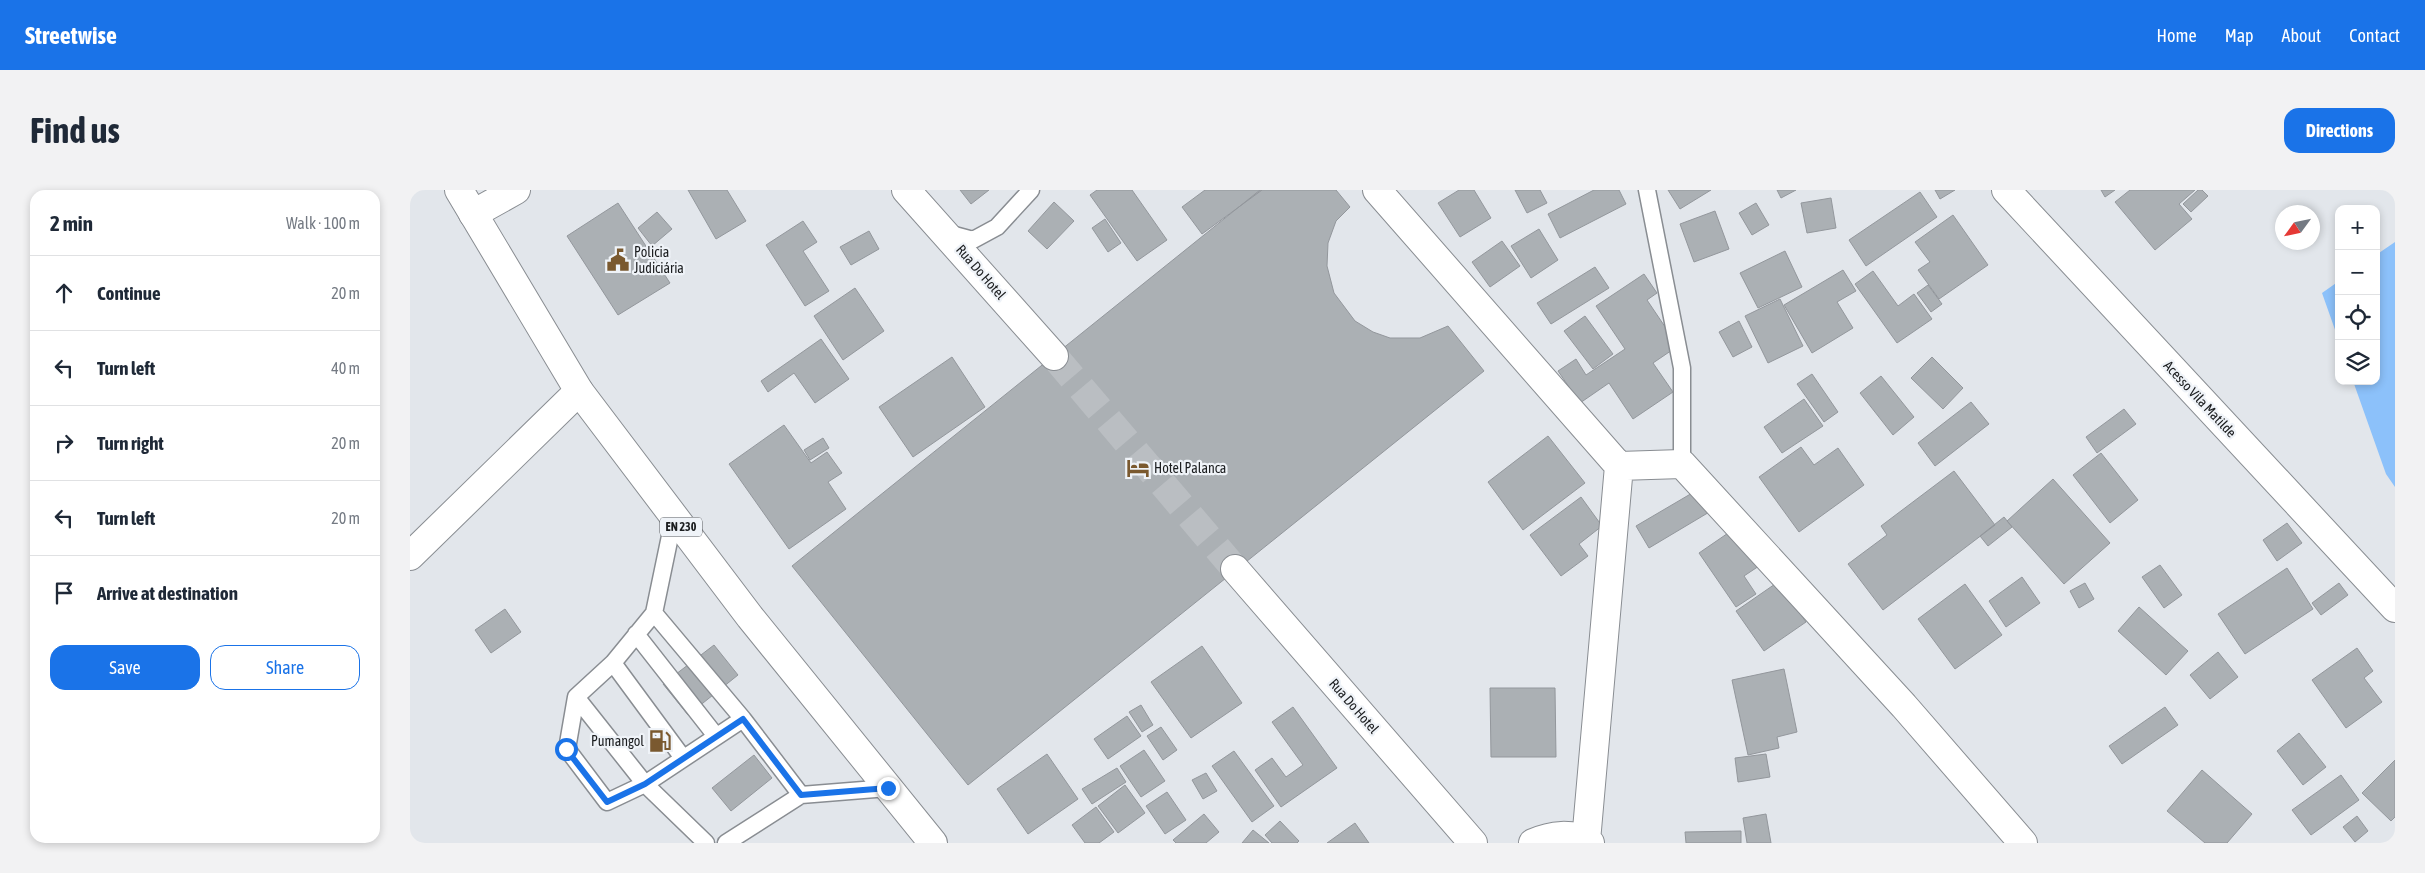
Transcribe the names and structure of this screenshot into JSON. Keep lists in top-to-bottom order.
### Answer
{
  "streets": {
    "street": ["Rua Do Hotel", "Acesso Vila Matilde", "EN 230"]
  },
  "places": {
    "public building": ["Policia Judiciária"],
    "hotel": ["Hotel Palanca"],
    "fuel station": ["Pumangol"]
  },
  "north": "bottom left",
  "page": {
    "header": "Streetwise",
    "nav": [
      "Home",
      "Map",
      "About",
      "Contact"
    ],
    "buttons": [
      "Directions",
      ["Save", "Share"]
    ],
    "title": "Find us",
    "heading": ["2 min", "Walk · 100 m"],
    "map_buttons": ["+", "−"],
    "list": [
      ["Continue", "20 m"],
      ["Turn left", "40 m"],
      ["Turn right", "20 m"],
      ["Turn left", "20 m"],
      "Arrive at destination"
    ]
  }
}
